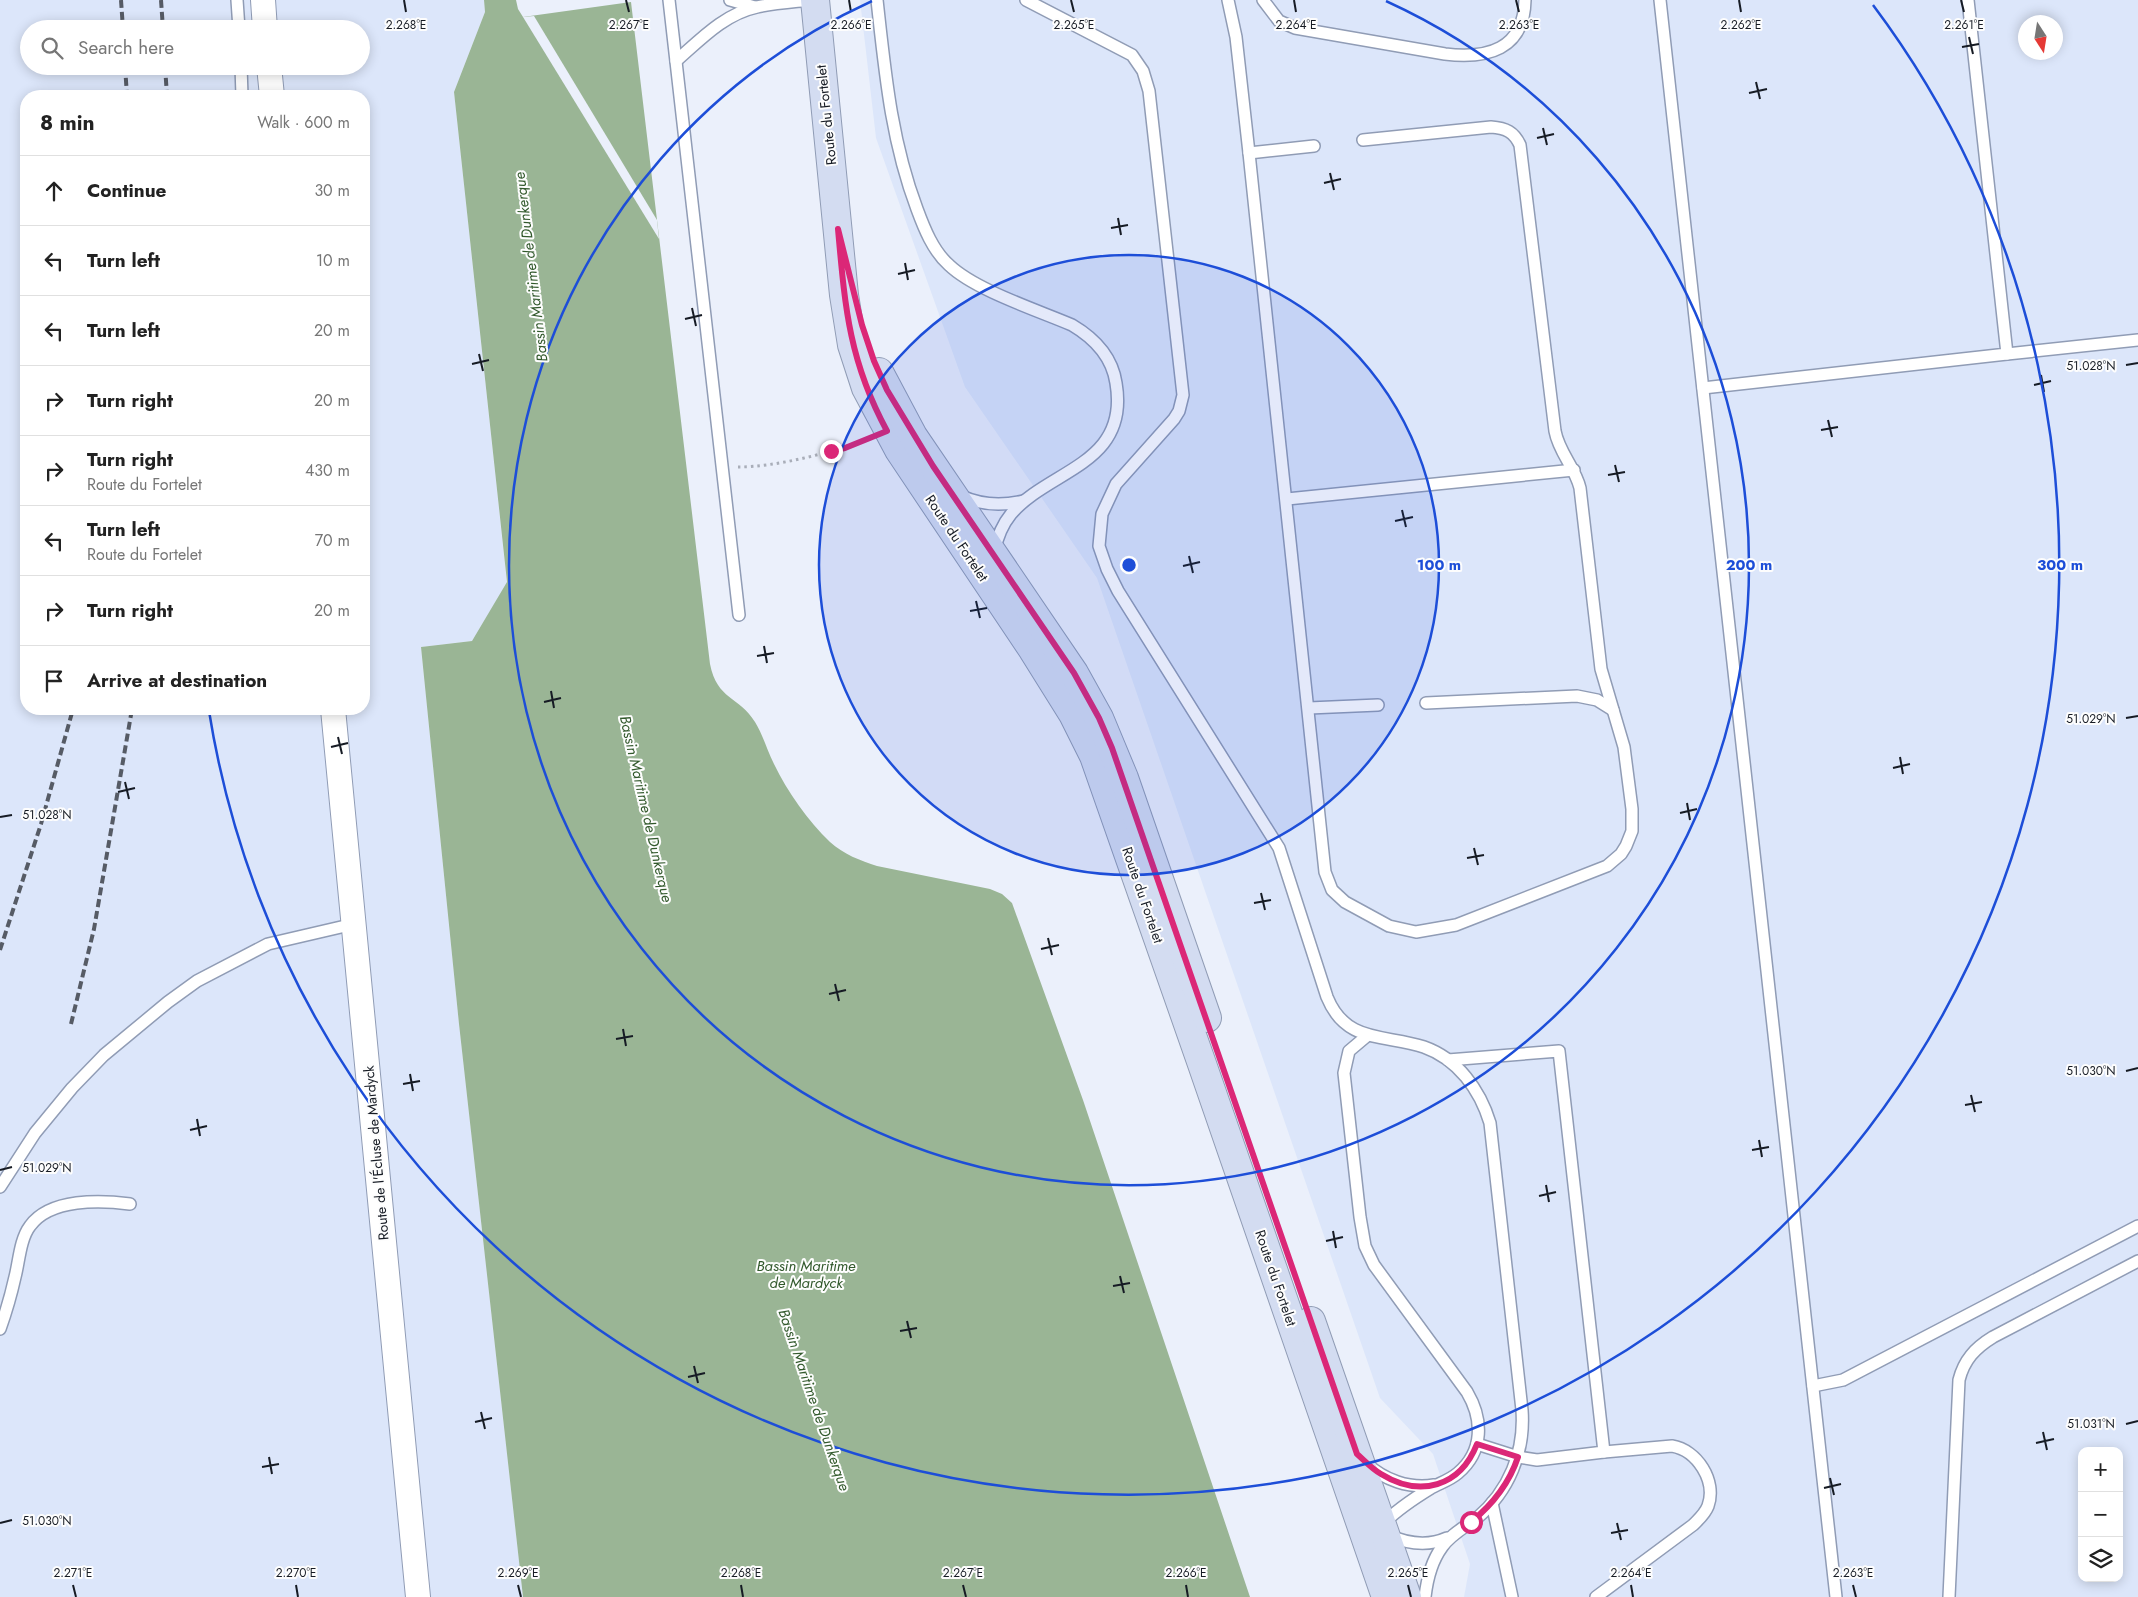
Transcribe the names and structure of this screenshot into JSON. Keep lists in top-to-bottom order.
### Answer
{
  "streets": {
    "main road": ["Route du Fortelet"],
    "street": ["Route de l'Écluse de Mardyck"]
  },
  "water": ["Bassin Maritime de Dunkerque", "Bassin Maritime de Mardyck"],
  "north": "bottom",
  "page": {
    "search": "Search here",
    "heading": ["8 min", "Walk · 600 m"],
    "list": [
      ["Continue", "30 m"],
      ["Turn left", "10 m"],
      ["Turn left", "20 m"],
      ["Turn right", "20 m"],
      ["Turn right", "Route du Fortelet", "430 m"],
      ["Turn left", "Route du Fortelet", "70 m"],
      ["Turn right", "20 m"],
      "Arrive at destination"
    ],
    "map_buttons": ["+", "−"]
  },
  "coordinates": [
    "2.268°E",
    "2.267°E",
    "2.266°E",
    "2.265°E",
    "2.264°E",
    "2.263°E",
    "2.262°E",
    "2.261°E",
    "51.028°N",
    "51.029°N",
    "51.030°N",
    "51.031°N",
    "2.271°E",
    "2.270°E",
    "2.269°E"
  ],
  "rings": ["100 m", "200 m", "300 m"]
}
